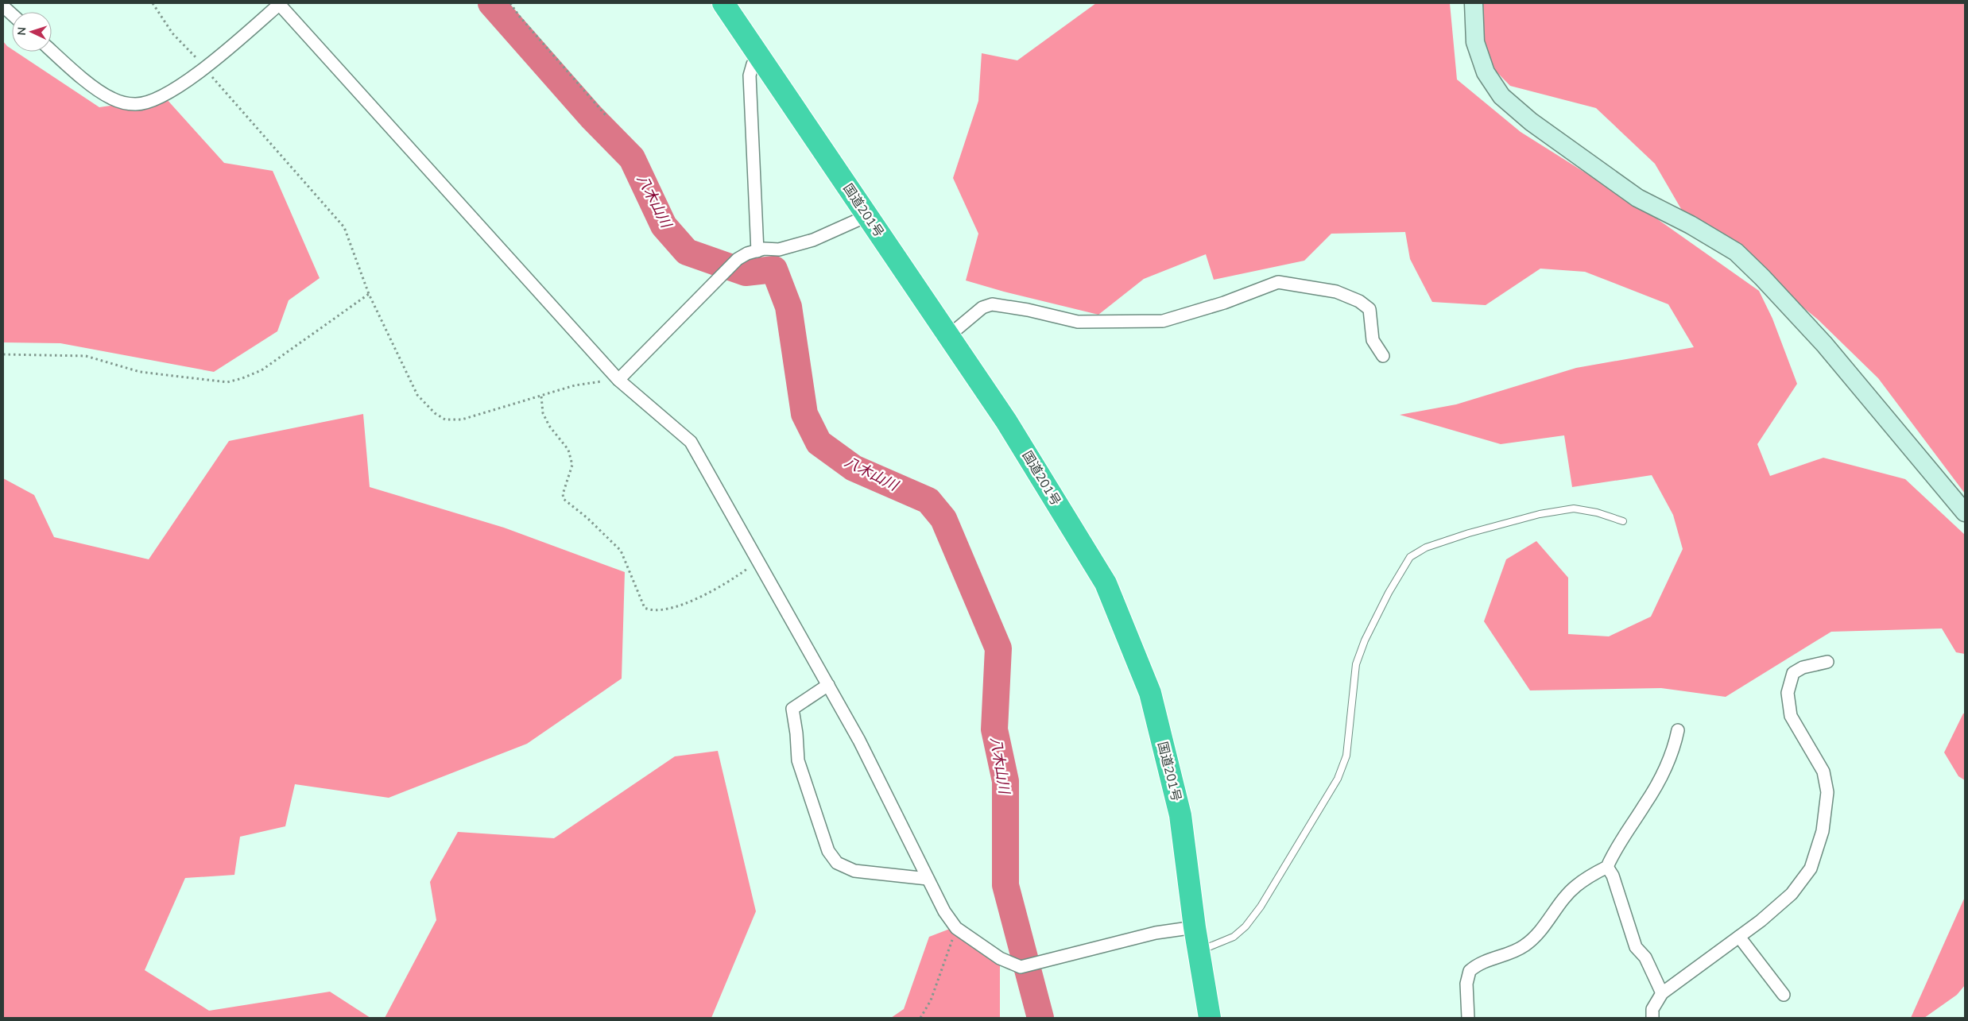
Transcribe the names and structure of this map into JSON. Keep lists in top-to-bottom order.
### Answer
{
  "streets": {
    "highway": ["国道201号"]
  },
  "water": ["八木山川"],
  "north": "left"
}
